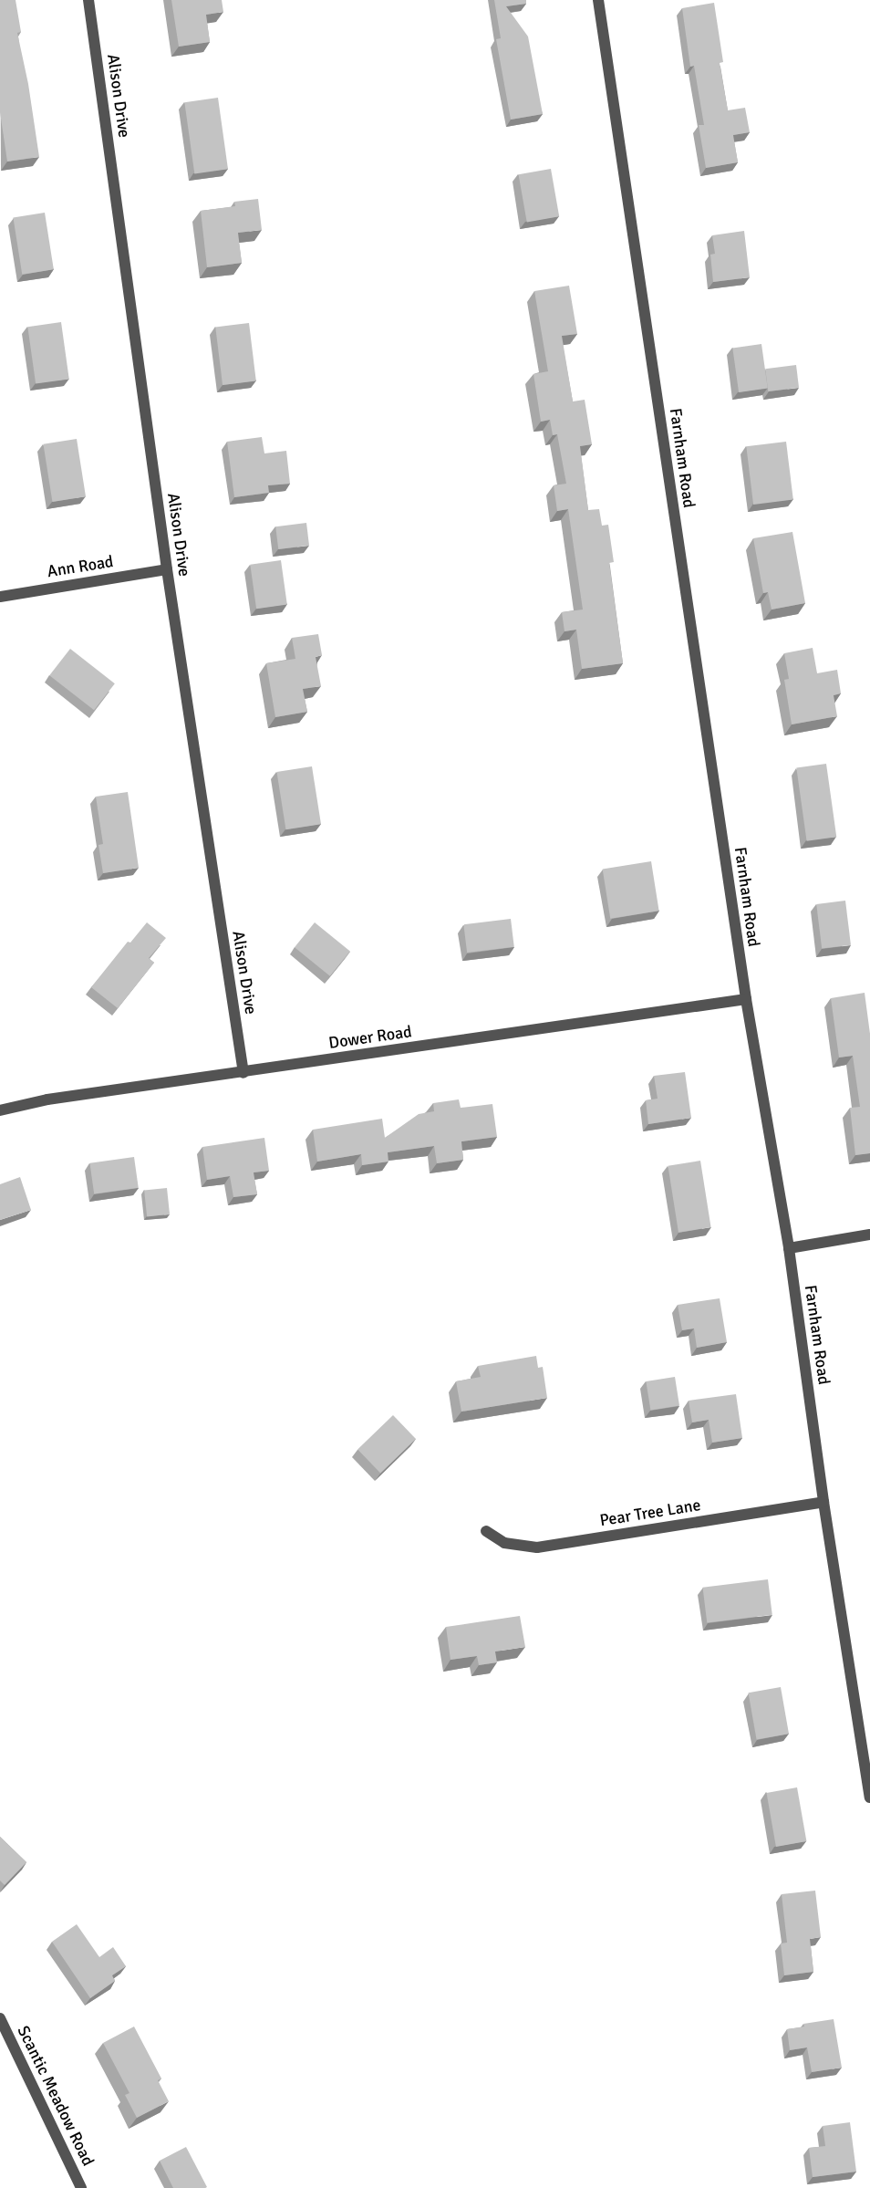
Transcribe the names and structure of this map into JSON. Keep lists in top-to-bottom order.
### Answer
{
  "streets": {
    "street": [
      "Alison Drive",
      "Farnham Road",
      "Ann Road",
      "Dower Road",
      "Pear Tree Lane",
      "Scantic Meadow Road"
    ]
  },
  "crossings": [
    ["Alison Drive", "Ann Road"],
    ["Alison Drive", "Dower Road"],
    ["Farnham Road", "Dower Road"],
    ["Farnham Road", "Pear Tree Lane"]
  ]
}
